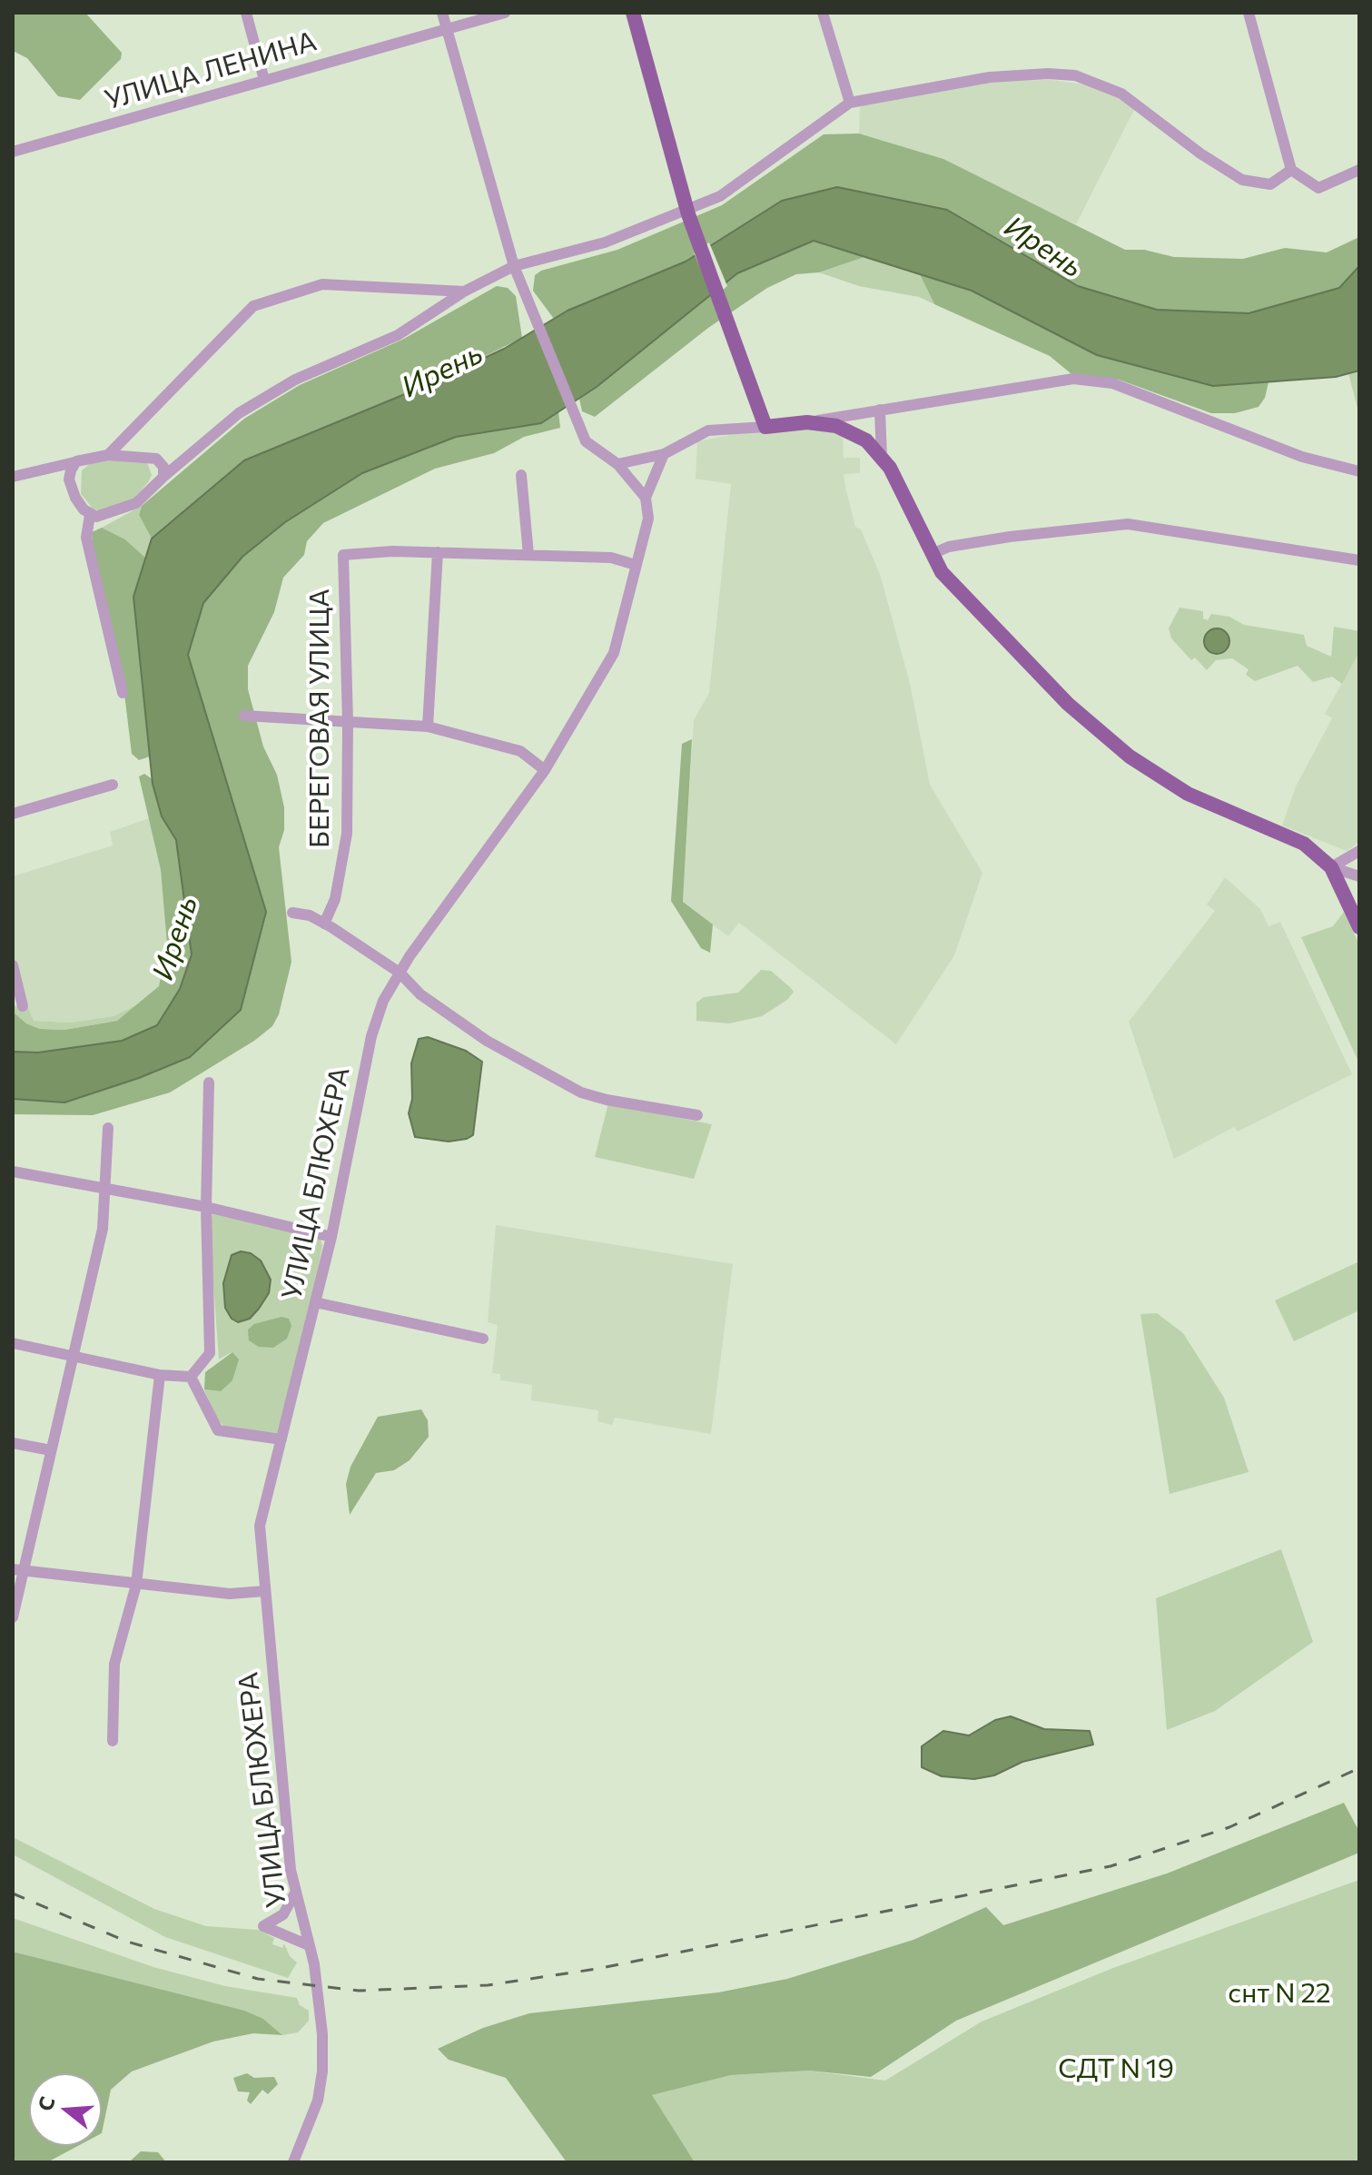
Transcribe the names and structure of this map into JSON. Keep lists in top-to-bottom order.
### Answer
{
  "streets": {
    "street": ["УЛИЦА ЛЕНИНА", "БЕРЕГОВАЯ УЛИЦА", "УЛИЦА БЛЮХЕРА"]
  },
  "water": ["Ирень"],
  "parks": ["снт N 22", "СДТ N 19"],
  "north": "left"
}
